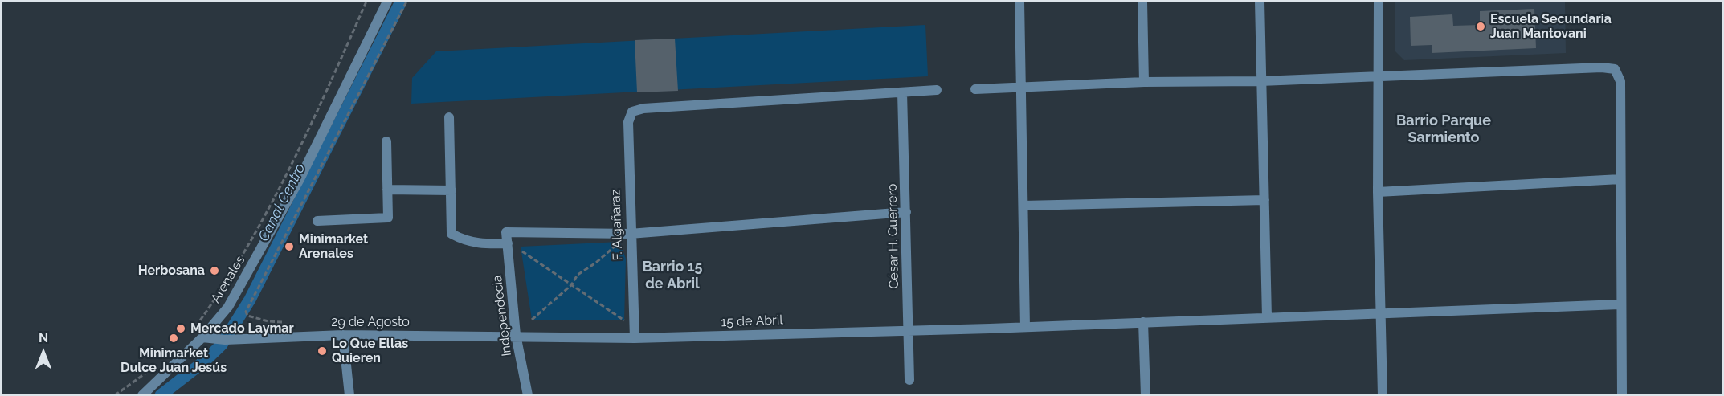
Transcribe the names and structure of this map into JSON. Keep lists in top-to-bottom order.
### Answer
{
  "streets": {
    "street": [
      "F. Algañaraz",
      "César H. Guerrero",
      "Arenales",
      "Independecia",
      "15 de Abril",
      "29 de Agosto"
    ]
  },
  "crossings": [
    ["F. Algañaraz", "César H. Guerrero"],
    ["F. Algañaraz", "Independecia"],
    ["F. Algañaraz", "15 de Abril"],
    ["César H. Guerrero", "15 de Abril"],
    ["Arenales", "29 de Agosto"],
    ["Independecia", "15 de Abril"],
    ["Independecia", "29 de Agosto"],
    ["15 de Abril", "29 de Agosto"]
  ],
  "districts": ["Barrio Parque Sarmiento", "Barrio 15 de Abril"],
  "water": ["Canal Centro"],
  "places": [
    "Escuela Secundaria Juan Mantovani",
    "Minimarket Arenales",
    "Herbosana",
    "Mercado Laymar",
    "Minimarket Dulce Juan Jesús",
    "Lo Que Ellas Quieren"
  ],
  "north": "top"
}
